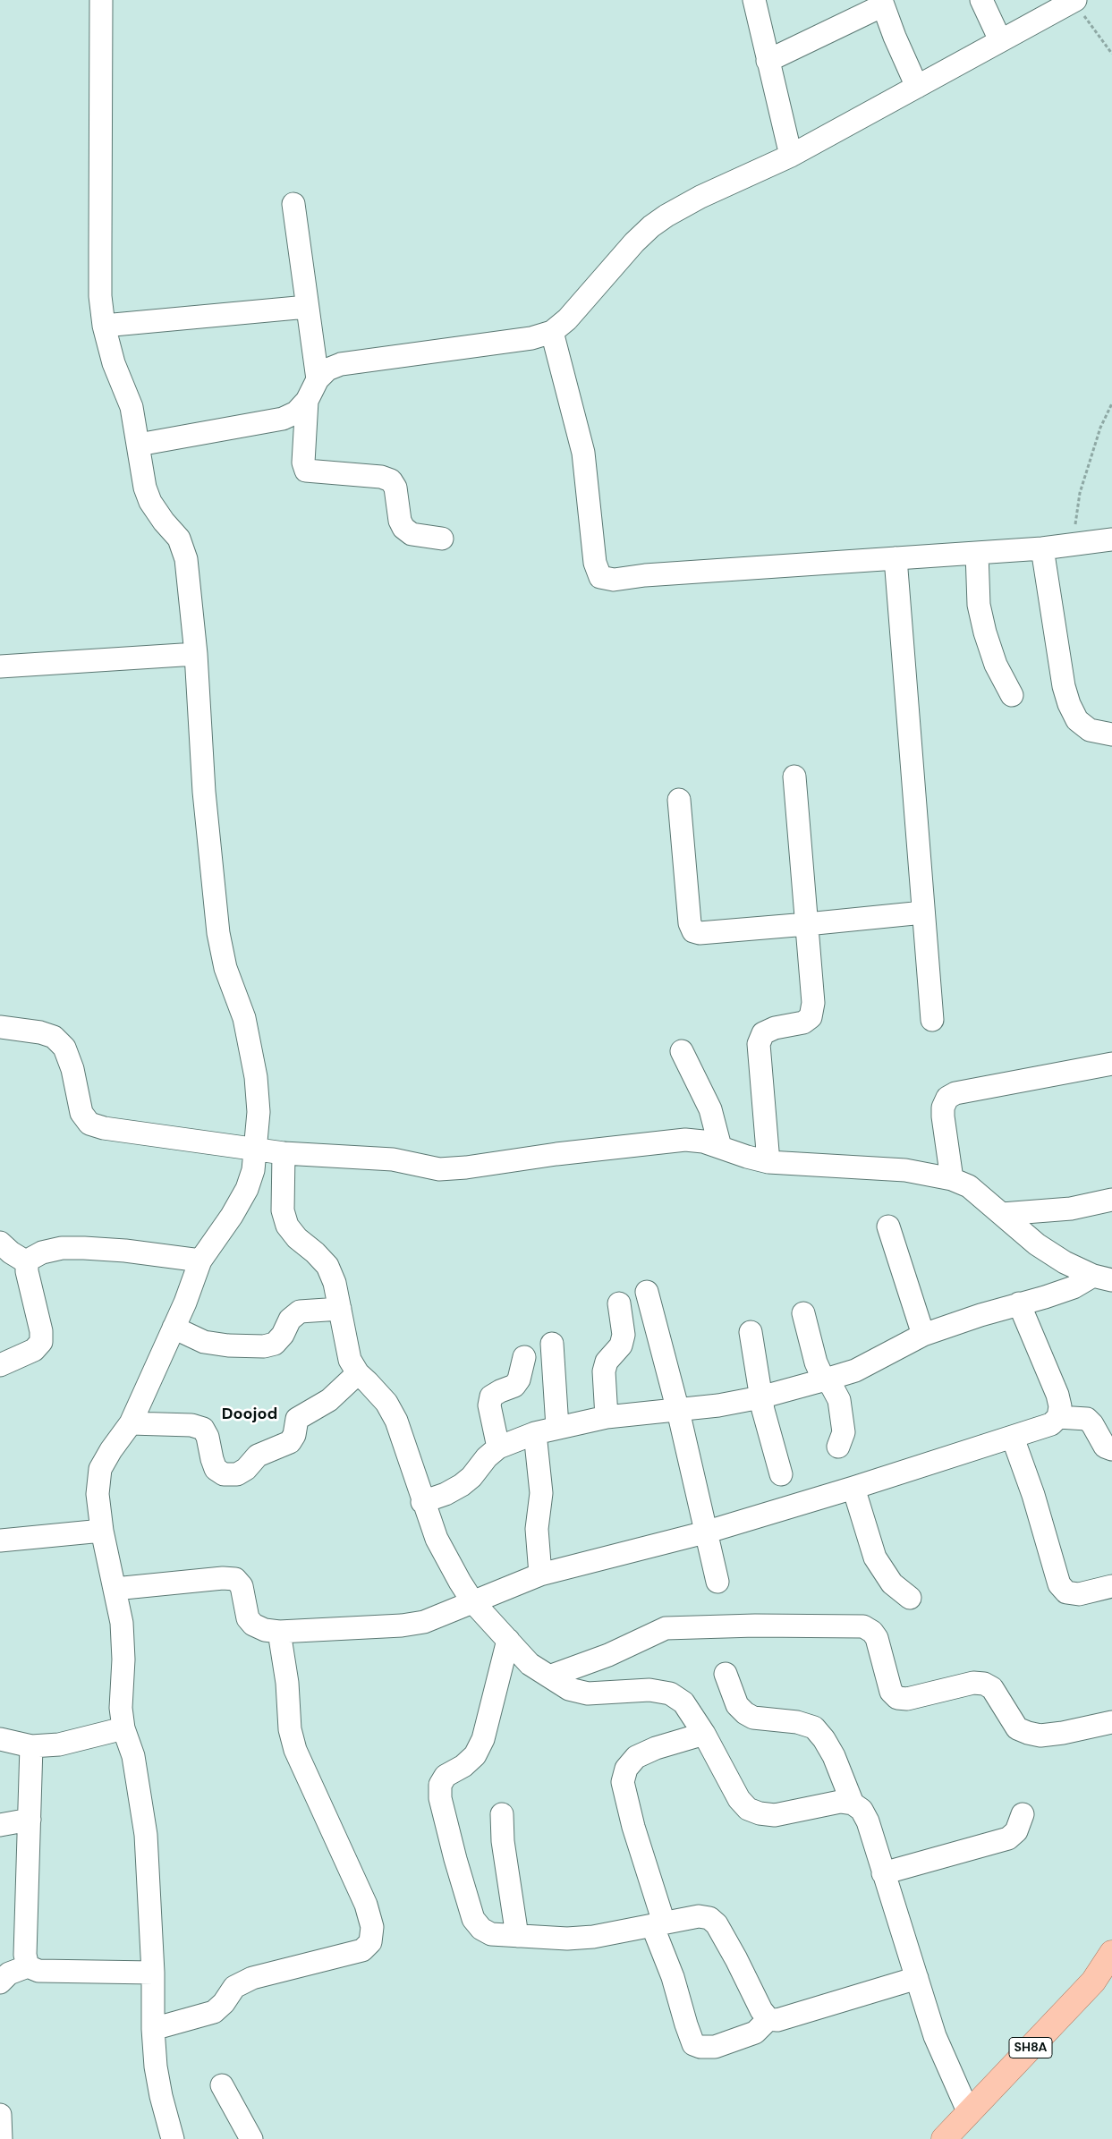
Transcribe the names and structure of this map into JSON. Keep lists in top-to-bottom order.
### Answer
{
  "streets": {
    "main road": ["SH8A"]
  },
  "districts": ["Doojod"]
}
